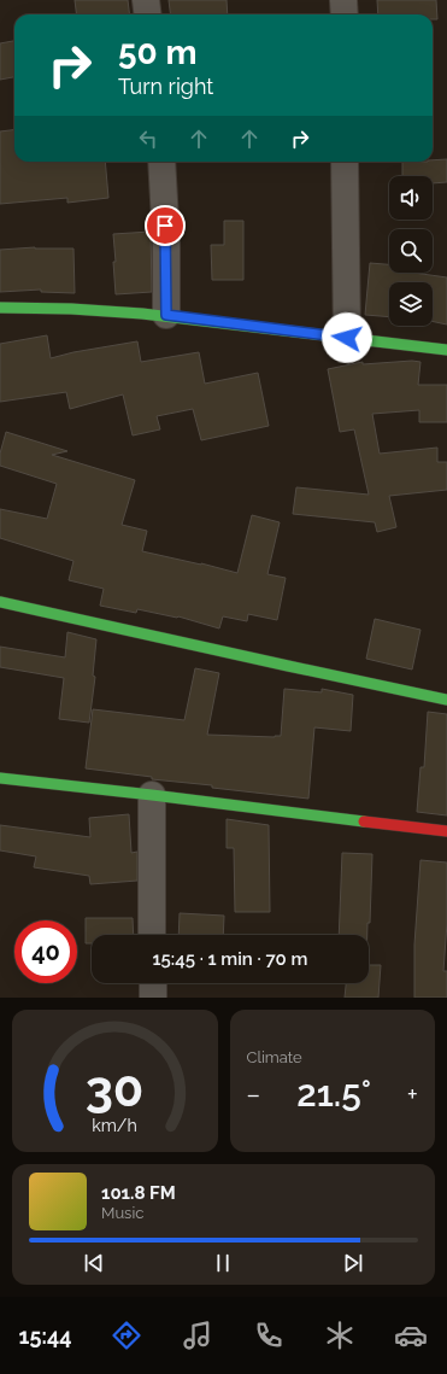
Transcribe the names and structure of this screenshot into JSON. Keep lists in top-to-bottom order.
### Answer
{
  "page": {
    "turn": ["50 m", "Turn right"],
    "limit": "40",
    "trip": "15:45 · 1 min · 70 m",
    "tile": "Climate",
    "heat": ["−", "21.5°", "+"],
    "song": ["101.8 FM", "Music"],
    "tabs": "15:44",
    "gauge": ["30", "km/h"]
  }
}
